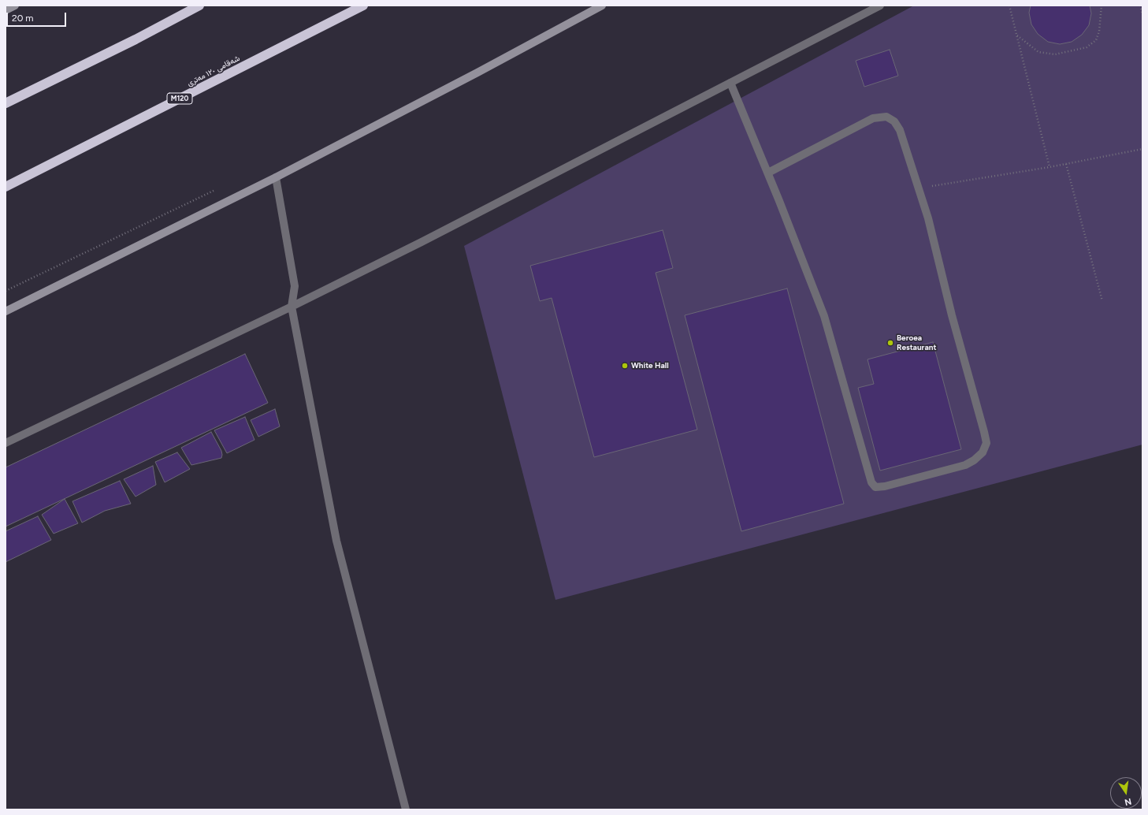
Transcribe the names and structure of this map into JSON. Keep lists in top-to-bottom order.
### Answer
{
  "streets": {
    "highway": ["شەقامی ١٢٠ مەتری", "M120"]
  },
  "places": ["Beroea Restaurant", "White Hall"],
  "scale_bar": "20 m",
  "north": "bottom"
}
